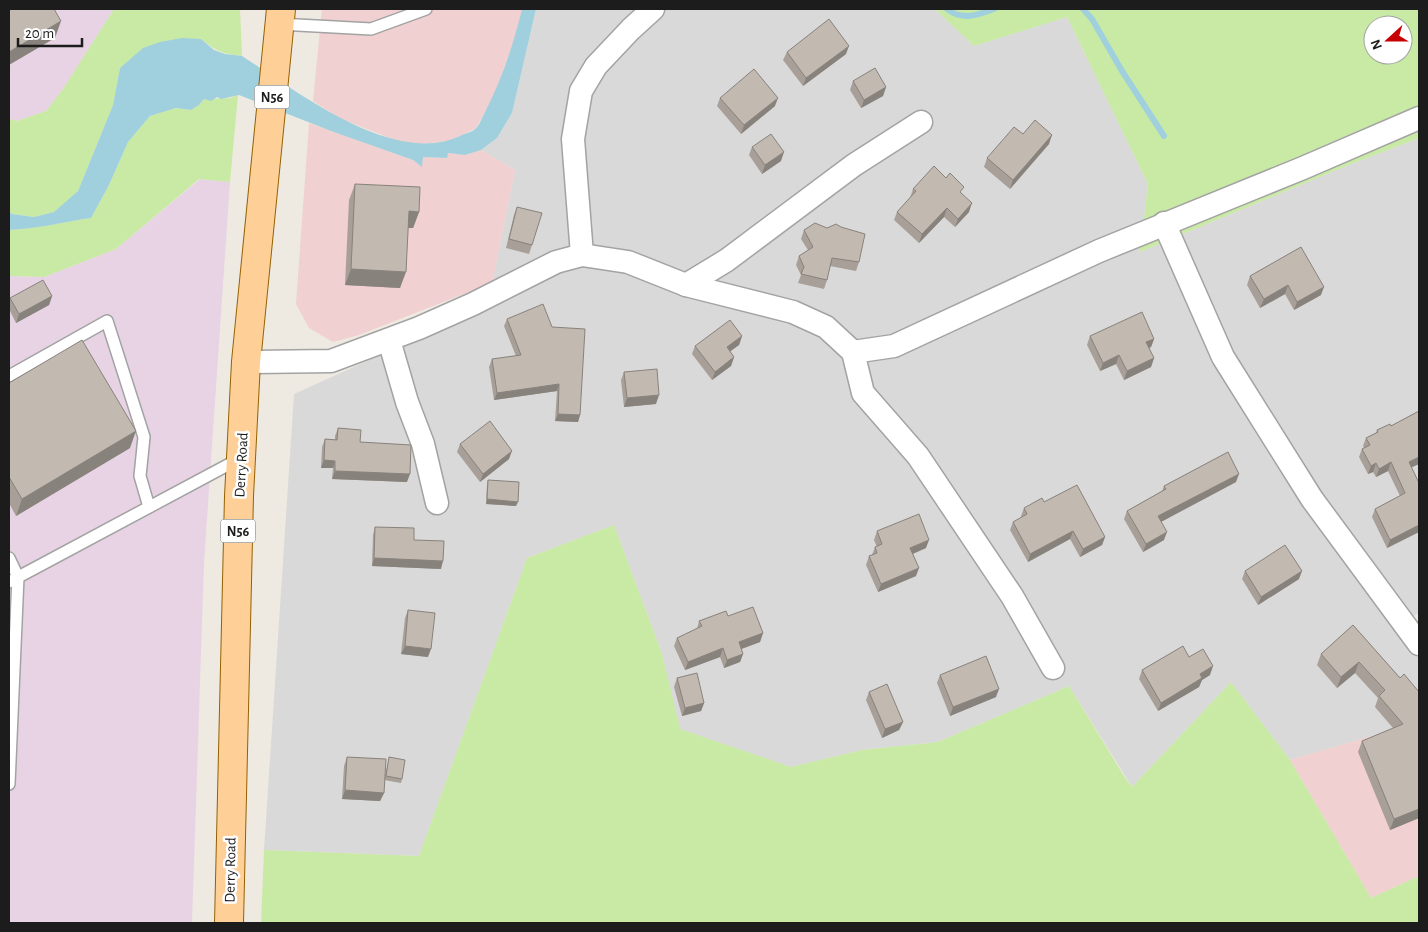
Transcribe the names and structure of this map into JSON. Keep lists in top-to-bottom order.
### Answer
{
  "streets": {
    "main road": ["N56", "Derry Road"]
  },
  "scale_bar": "20 m",
  "north": "left"
}
